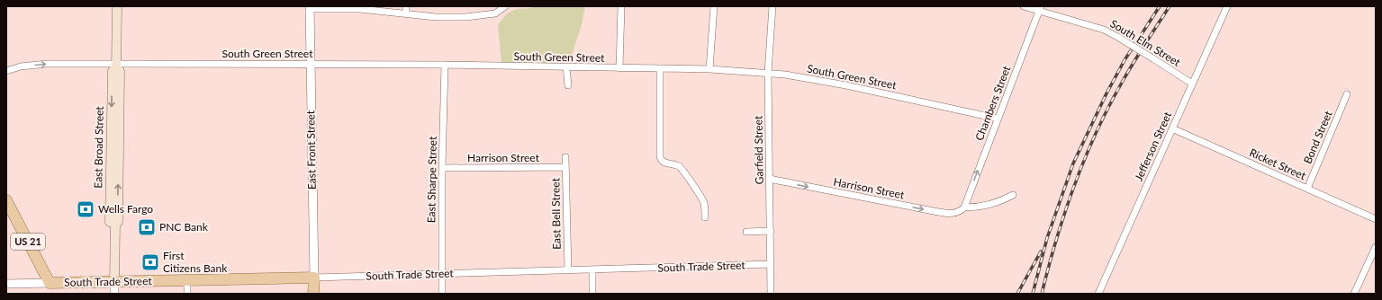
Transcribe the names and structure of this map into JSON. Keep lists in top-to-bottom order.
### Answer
{
  "streets": {
    "main road": [
      "East Broad Street",
      "East Front Street",
      "US 21",
      "South Trade Street"
    ],
    "street": [
      "South Elm Street",
      "South Green Street",
      "Chambers Street",
      "Bond Street",
      "Jefferson Street",
      "Garfield Street",
      "Harrison Street",
      "Ricket Street",
      "East Sharpe Street",
      "East Bell Street"
    ]
  },
  "crossings": [
    ["South Elm Street", "Chambers Street"],
    ["South Elm Street", "Jefferson Street"],
    ["South Green Street", "Chambers Street"],
    ["South Green Street", "East Broad Street"],
    ["South Green Street", "East Front Street"],
    ["South Green Street", "Garfield Street"],
    ["South Green Street", "East Sharpe Street"],
    ["Chambers Street", "Harrison Street"],
    ["Bond Street", "Ricket Street"],
    ["Jefferson Street", "Ricket Street"],
    ["East Broad Street", "South Trade Street"],
    ["East Front Street", "South Trade Street"],
    ["Garfield Street", "Harrison Street"],
    ["Garfield Street", "South Trade Street"],
    ["Harrison Street", "East Sharpe Street"],
    ["Harrison Street", "East Bell Street"],
    ["East Sharpe Street", "South Trade Street"],
    ["East Bell Street", "South Trade Street"],
    ["US 21", "South Trade Street"]
  ],
  "one_way": ["Chambers Street", "Harrison Street"],
  "places": {
    "bank": ["Wells Fargo", "PNC Bank", "First Citizens Bank"]
  }
}
